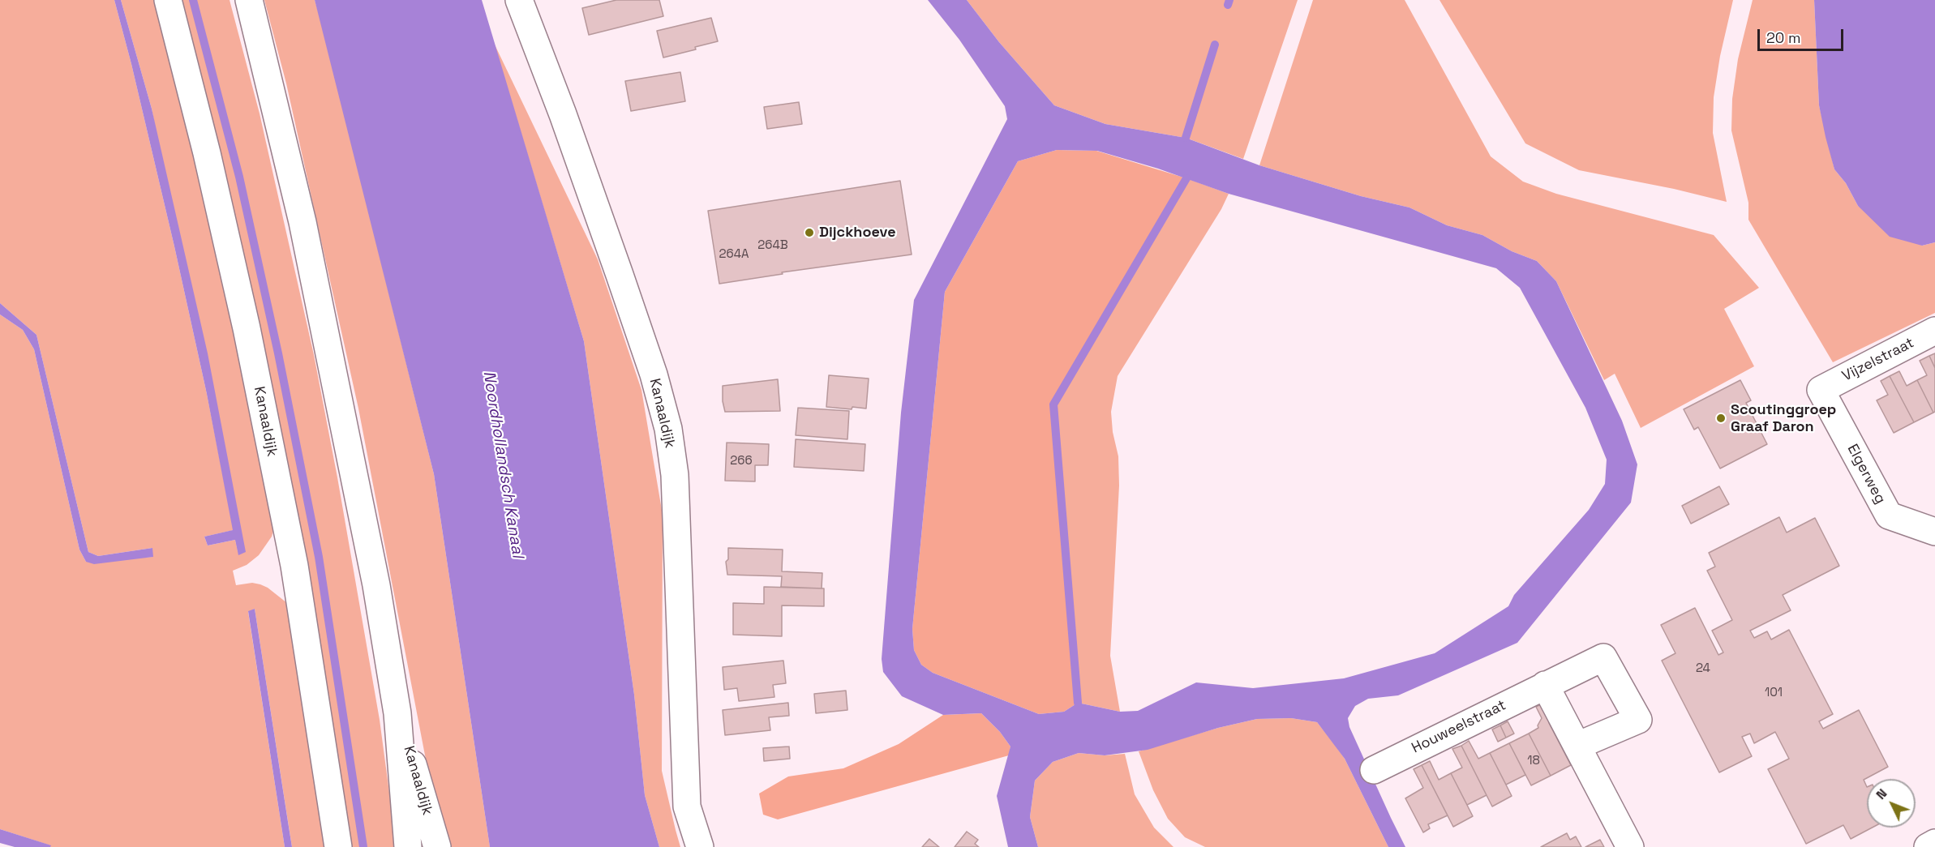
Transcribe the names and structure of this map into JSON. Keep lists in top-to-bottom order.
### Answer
{
  "streets": {
    "street": [
      "Vijzelstraat",
      "Kanaaldijk",
      "Elgerweg",
      "Houweelstraat"
    ]
  },
  "crossings": [
    ["Vijzelstraat", "Elgerweg"]
  ],
  "water": ["Noordhollandsch Kanaal"],
  "places": ["Dijckhoeve", "Scoutinggroep Graaf Daron"],
  "house_numbers": [
    "264B",
    "264A",
    "266",
    "24",
    "101",
    "18"
  ],
  "scale_bar": "20 m",
  "north": "top left"
}
